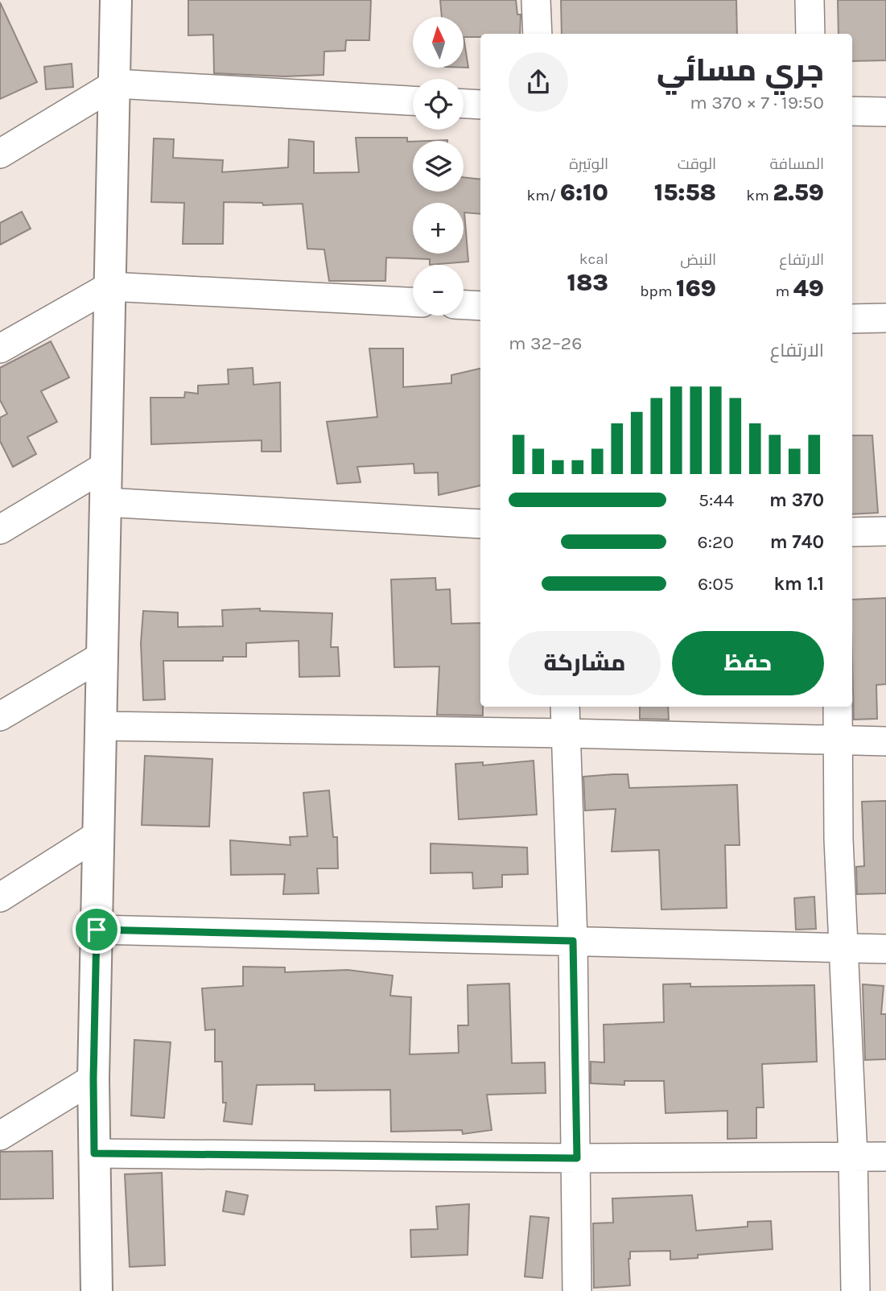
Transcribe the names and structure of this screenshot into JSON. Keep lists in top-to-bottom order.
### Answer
{
  "north": "top",
  "page": {
    "map_buttons": ["+", "−"],
    "heading": ["جري مسائي", "19:50 · 7 × 370 m"],
    "stats": [
      ["المسافة", "2.59 km"],
      ["الوقت", "15:58"],
      ["الوتيرة", "6:10 /km"],
      ["الارتفاع", "49 m"],
      ["النبض", "169 bpm"],
      ["kcal", "183"]
    ],
    "chart": ["الارتفاع", "26–32 m"],
    "list": [
      {
        "name": "370 m",
        "note": "5:44"
      },
      {
        "name": "740 m",
        "note": "6:20"
      },
      {
        "name": "1.1 km",
        "note": "6:05"
      }
    ],
    "buttons": ["حفظ", "مشاركة"]
  }
}
